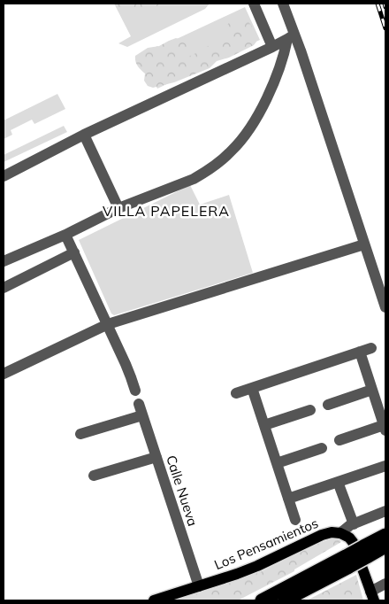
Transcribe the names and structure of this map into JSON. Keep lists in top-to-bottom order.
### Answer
{
  "streets": {
    "main road": ["Los Pensamientos"],
    "street": ["Calle Nueva"]
  },
  "crossings": [
    ["Calle Nueva", "Los Pensamientos"]
  ],
  "districts": ["VILLA PAPELERA"]
}
